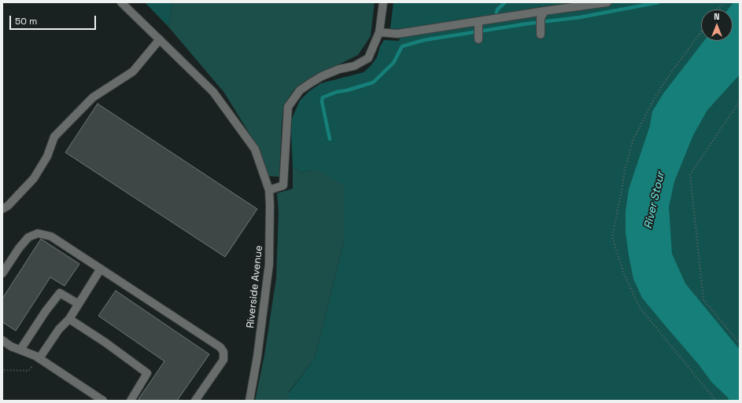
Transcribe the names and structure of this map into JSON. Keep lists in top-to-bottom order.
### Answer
{
  "streets": {
    "street": ["Riverside Avenue"]
  },
  "water": ["River Stour"],
  "scale_bar": "50 m",
  "north": "top"
}
